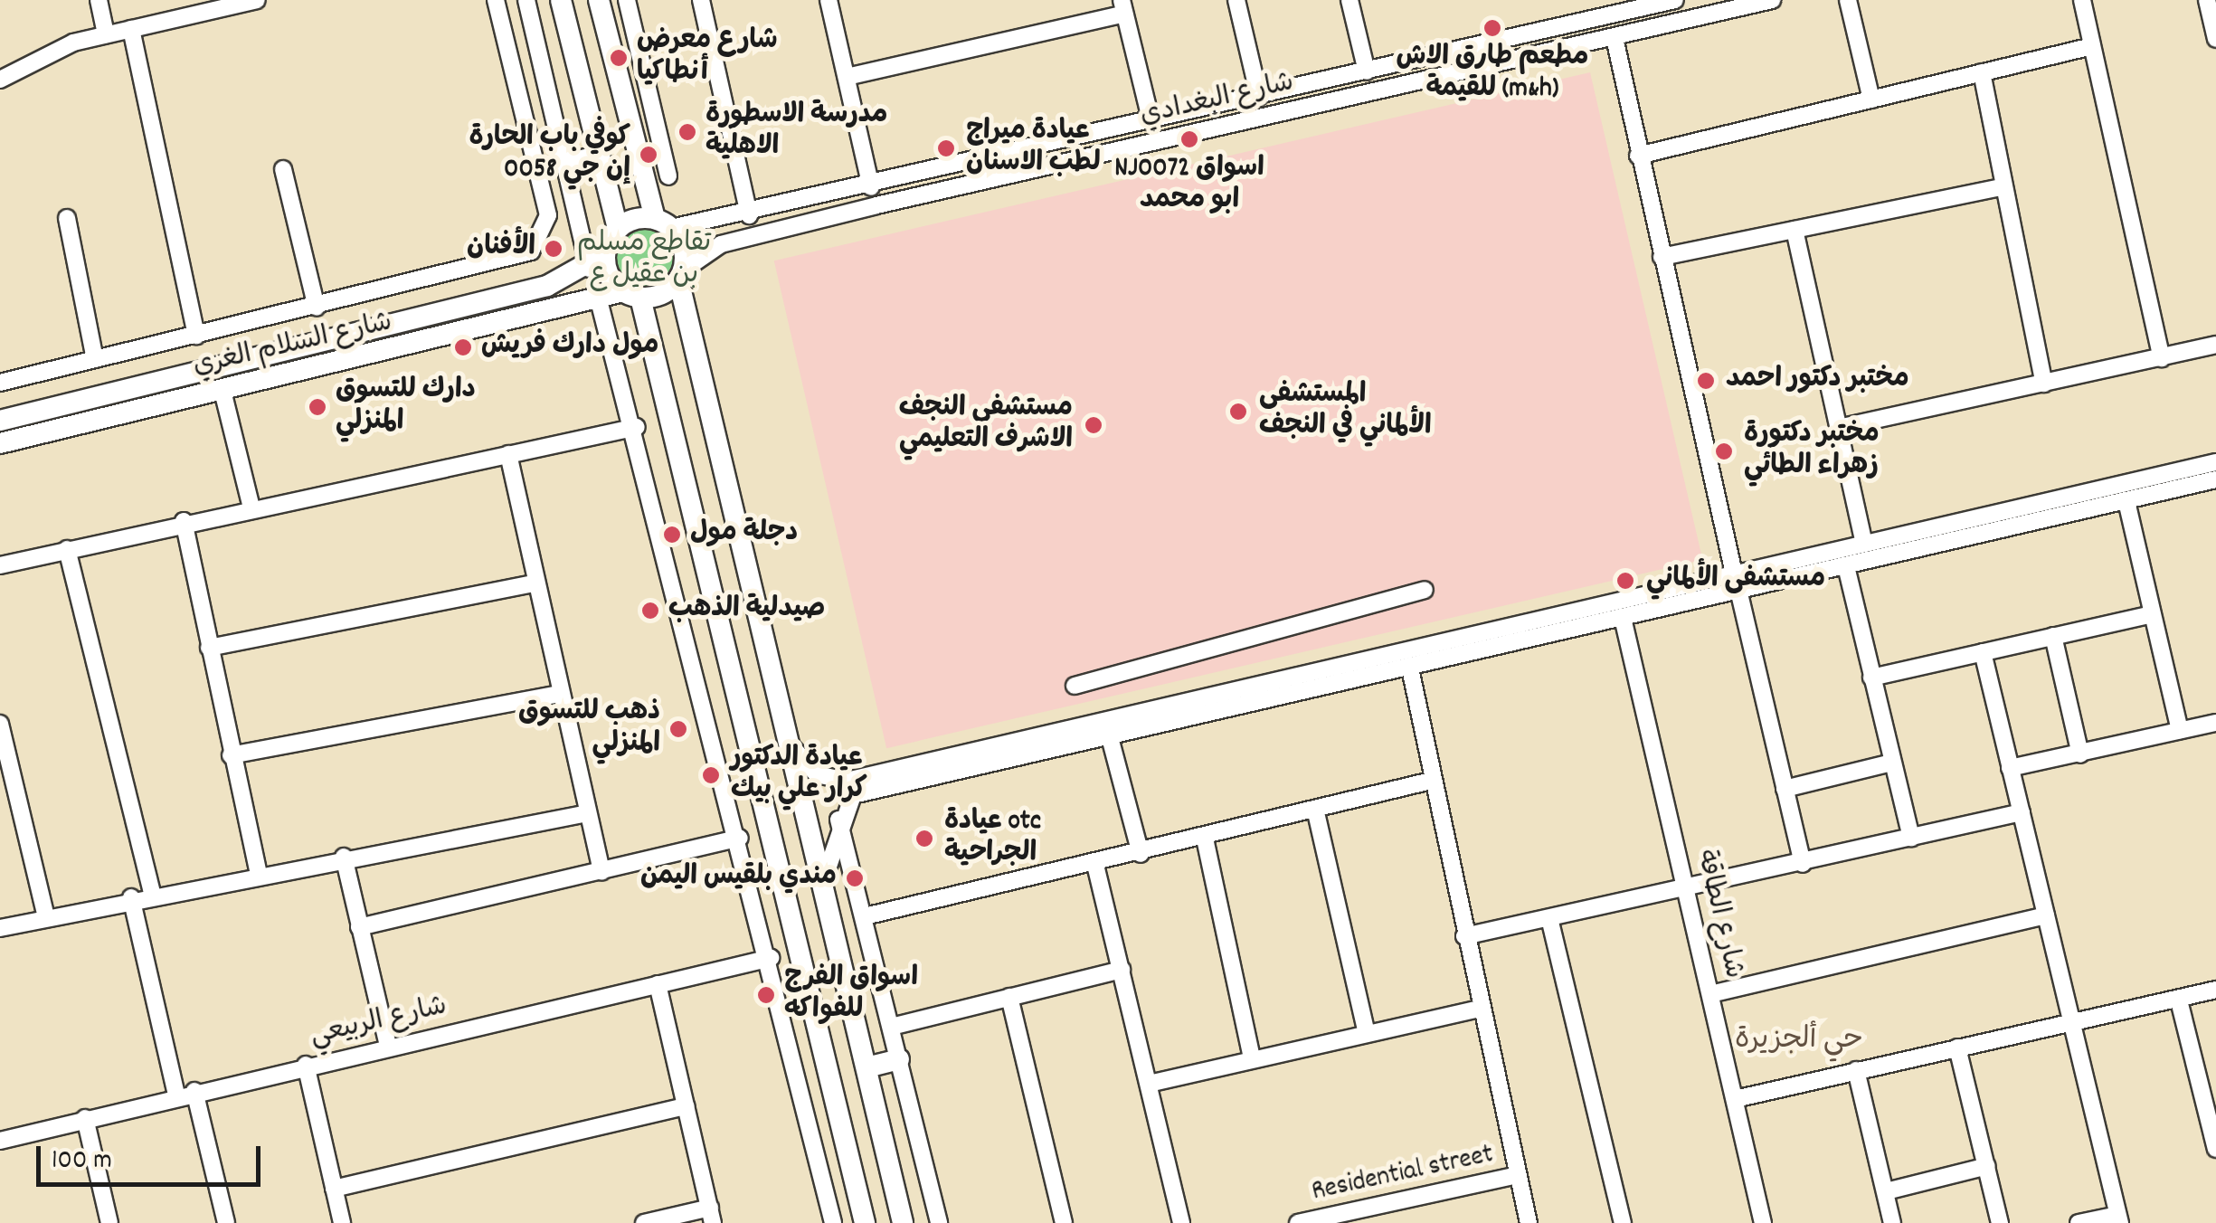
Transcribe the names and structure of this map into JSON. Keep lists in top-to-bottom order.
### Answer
{
  "streets": {
    "main road": ["شارع السلام الغري"],
    "street": [
      "شارع البغدادي",
      "شارع الطاقة",
      "شارع الربيعي",
      "Residential street"
    ]
  },
  "districts": ["حي ألجزيرة"],
  "parks": ["تقاطع مسلم بن عقيل ع"],
  "places": [
    "مطعم طارق الاش للقيمة (m&h)",
    "شارع معرض أنطاكيا",
    "مدرسة الاسطورة الاهلية",
    "NJ0072 اسواق ابو محمد",
    "عيادة ميراج لطب الاسنان",
    "كوفي باب الحارة إن جي 0058",
    "الأفنان",
    "مول دارك فريش",
    "مختبر دكتور احمد",
    "دارك للتسوق المنزلي",
    "المستشفى الألماني في النجف",
    "مستشفى النجف الاشرف التعليمي",
    "مختبر دكتورة زهراء الطائي",
    "دجلة مول",
    "مستشفى الألماني",
    "صيدلية الذهب",
    "ذهب للتسوق المنزلي",
    "عيادة الدكتور كرار علي بيك",
    "عيادة otc الجراحية",
    "مندي بلقيس اليمن",
    "اسواق الفرج للفواكه"
  ],
  "scale_bar": "100 m"
}
